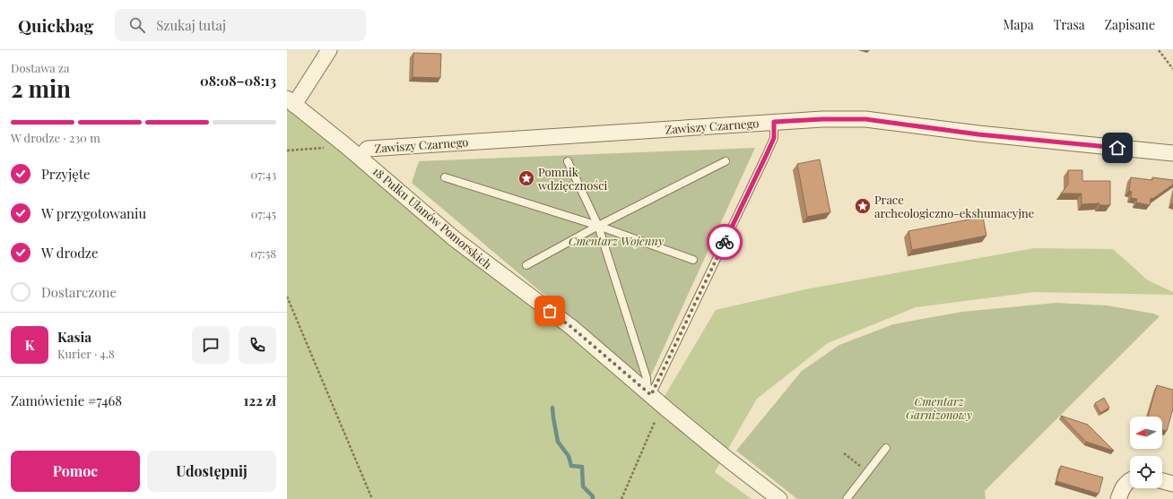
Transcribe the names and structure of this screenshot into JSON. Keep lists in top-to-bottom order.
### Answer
{
  "streets": {
    "street": ["Zawiszy Czarnego", "18 Pułku Ułanów Pomorskich"]
  },
  "crossings": [
    ["Zawiszy Czarnego", "18 Pułku Ułanów Pomorskich"]
  ],
  "parks": ["Cmentarz Wojenny", "Cmentarz Garnizonowy"],
  "places": {
    "place": ["Pomnik wdzięczności", "Prace archeologiczno-ekshumacyjne"]
  },
  "north": "left",
  "page": {
    "header": "Quickbag",
    "search": "Szukaj tutaj",
    "nav": ["Mapa", "Trasa", "Zapisane"],
    "heading": ["2 min", "Dostawa za", "08:08–08:13"],
    "panel": [
      "Kasia",
      "Kurier · 4.8",
      "Zamówienie #7468",
      "122 zł"
    ],
    "bar": "W drodze · 230 m",
    "list": [
      ["Przyjęte", "07:43"],
      ["W przygotowaniu", "07:45"],
      ["W drodze", "07:58"],
      "Dostarczone"
    ],
    "round": "K",
    "buttons": ["Pomoc", "Udostępnij"]
  }
}
